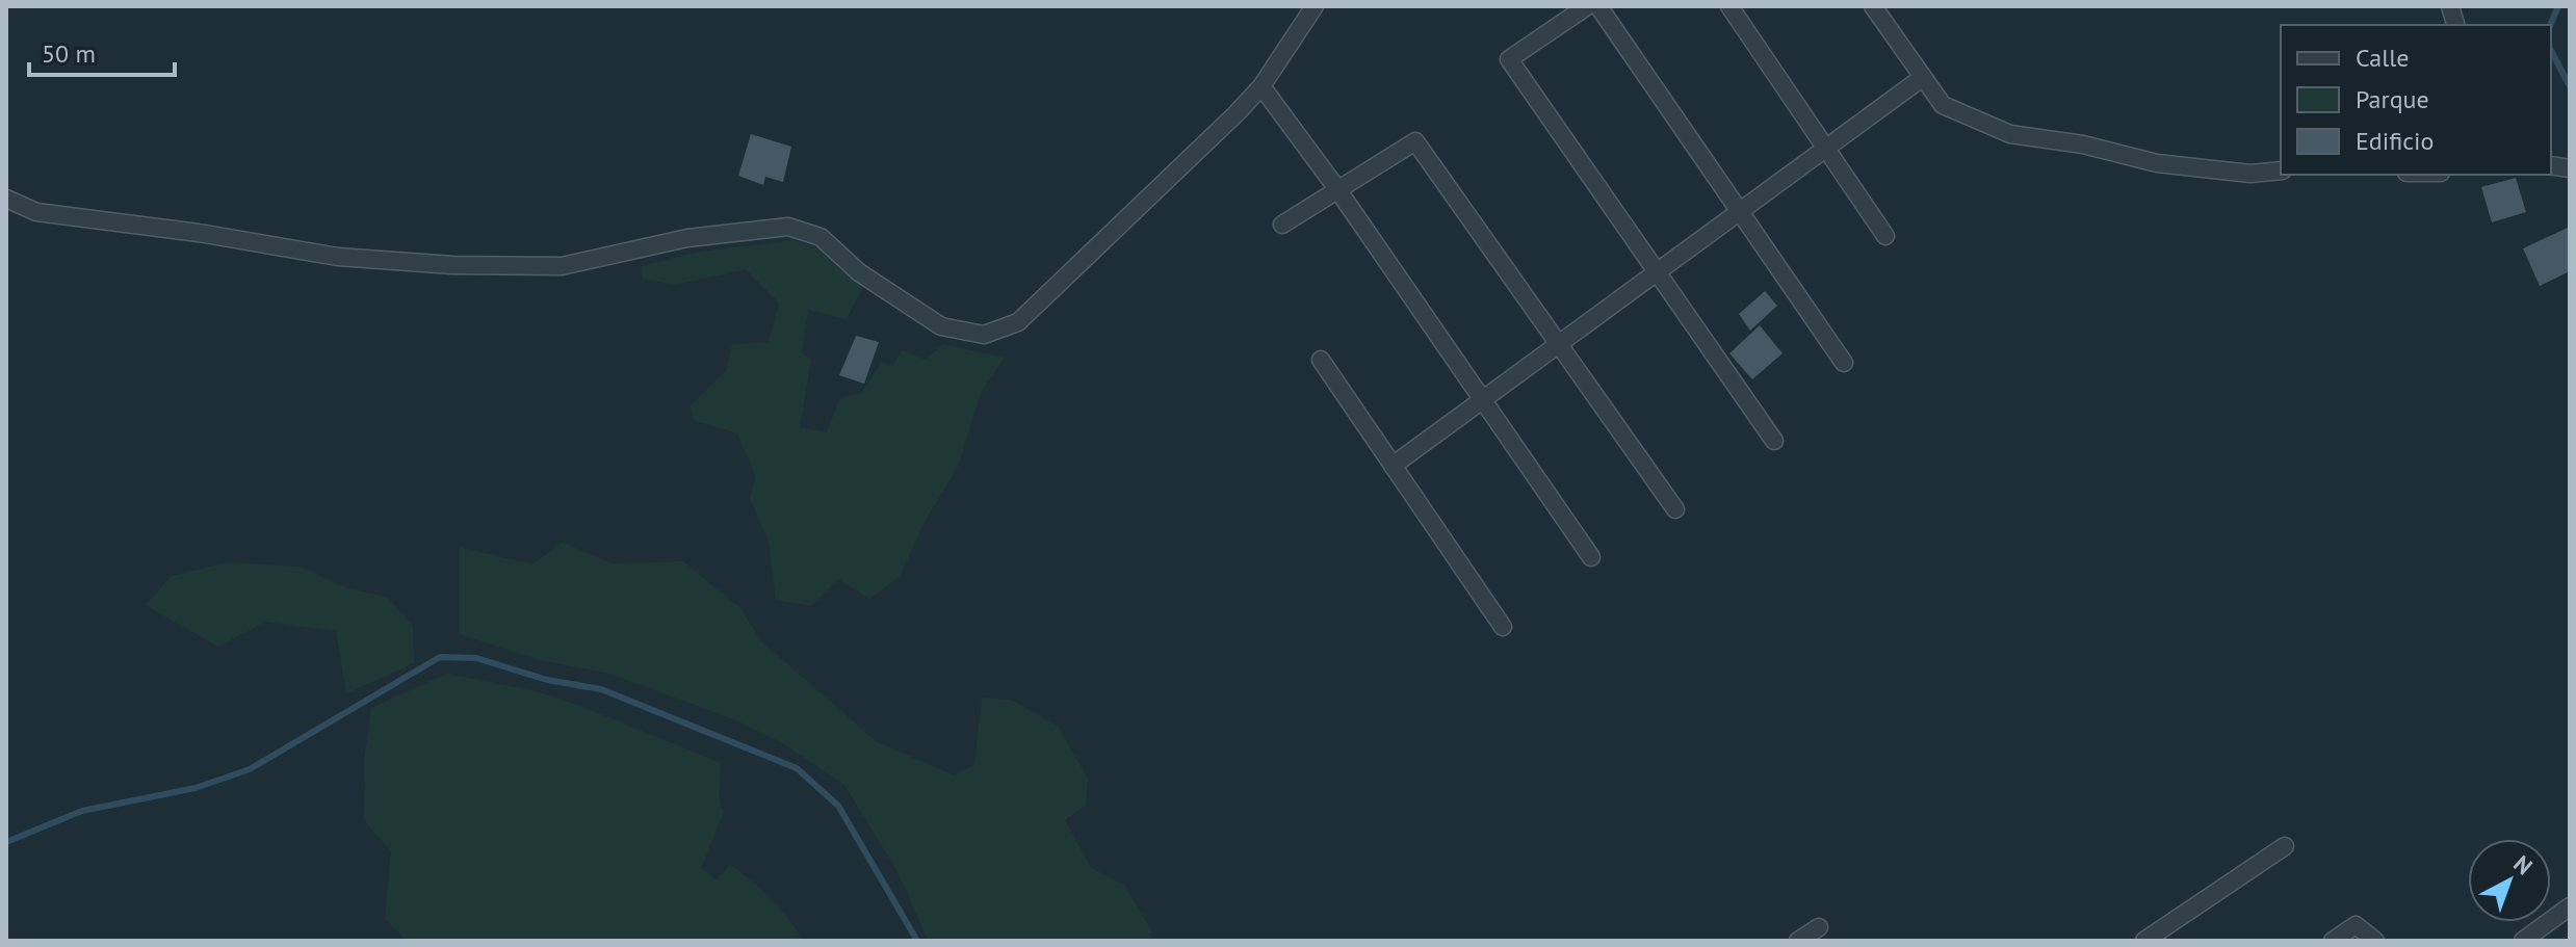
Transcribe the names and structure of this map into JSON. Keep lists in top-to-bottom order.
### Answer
{
  "legend": ["Calle", "Parque", "Edificio"],
  "scale_bar": "50 m",
  "north": "top right"
}
